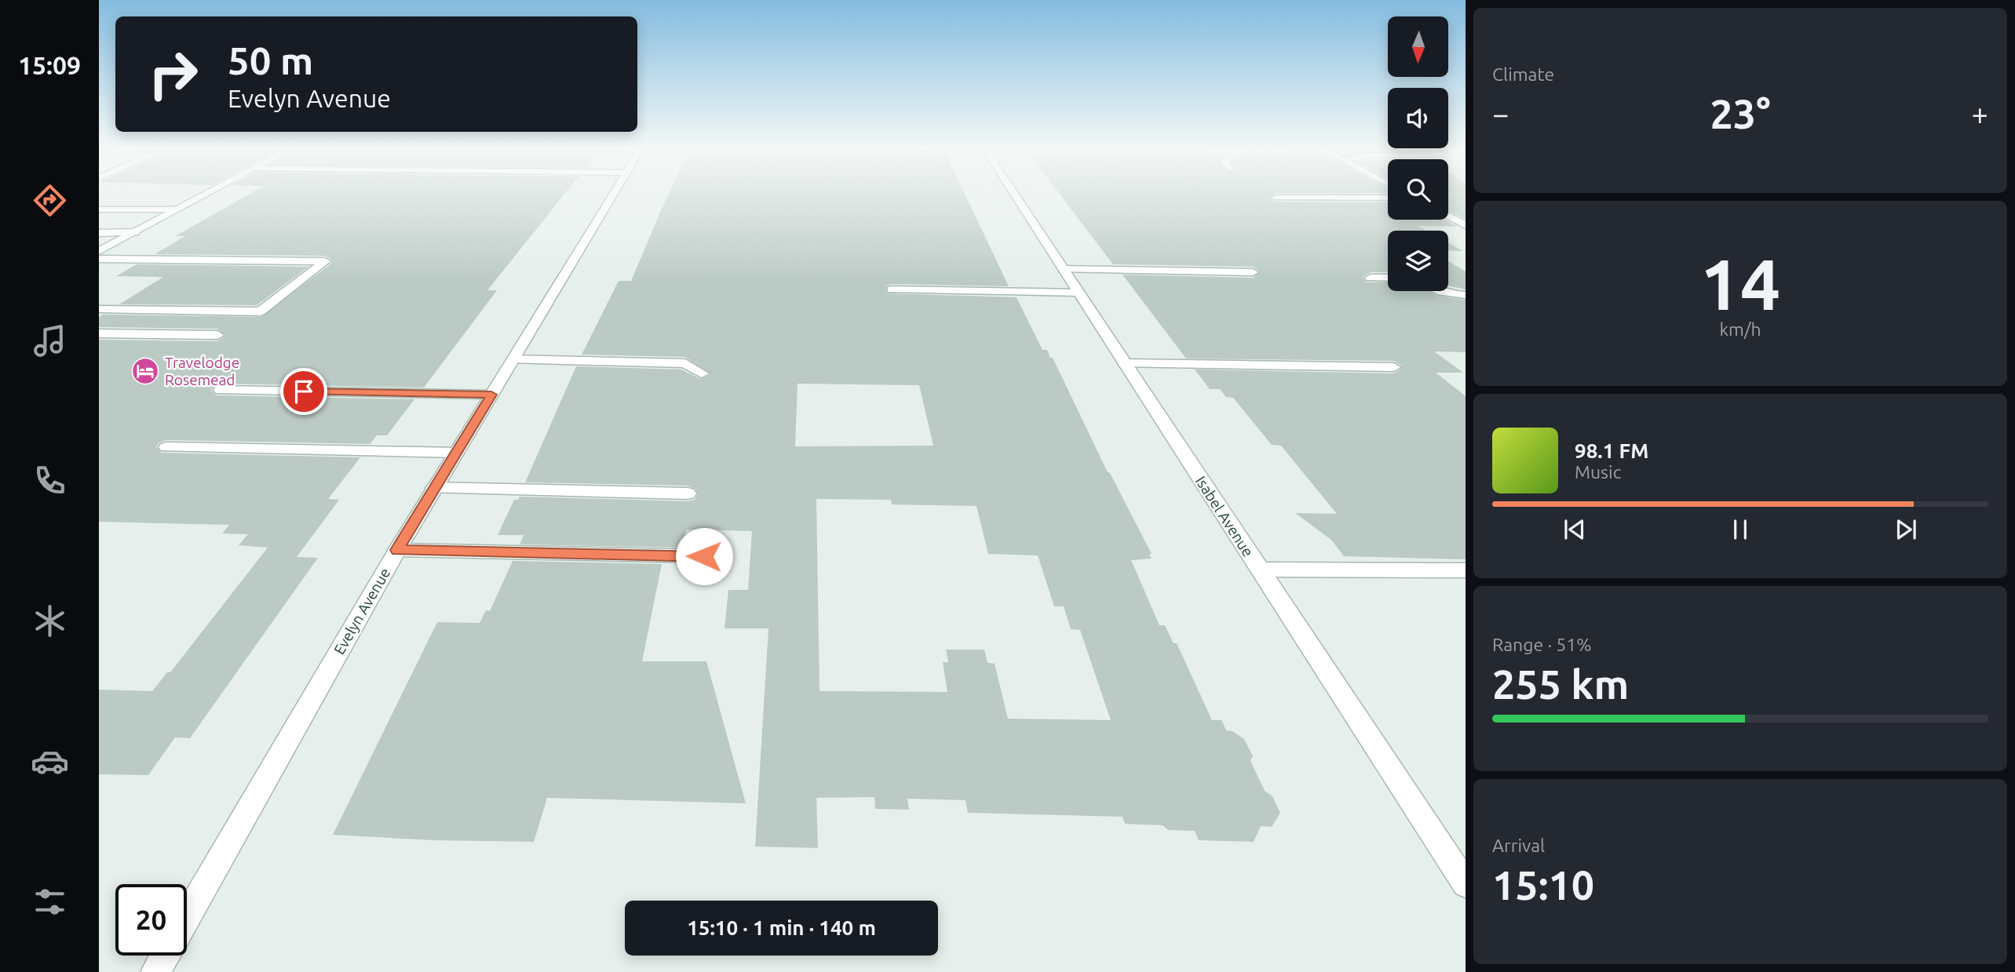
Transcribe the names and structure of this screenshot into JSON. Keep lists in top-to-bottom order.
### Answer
{
  "streets": {
    "street": ["Isabel Avenue", "Evelyn Avenue"]
  },
  "places": {
    "hotel": ["Travelodge Rosemead"]
  },
  "north": "bottom",
  "page": {
    "tabs": "15:09",
    "tile": [
      "Climate",
      ["14", "km/h"],
      ["Range · 51%", "255 km"],
      ["Arrival", "15:10"]
    ],
    "turn": ["50 m", "Evelyn Avenue"],
    "heat": ["−", "23°", "+"],
    "song": ["98.1 FM", "Music"],
    "limit": "20",
    "trip": "15:10 · 1 min · 140 m"
  }
}
